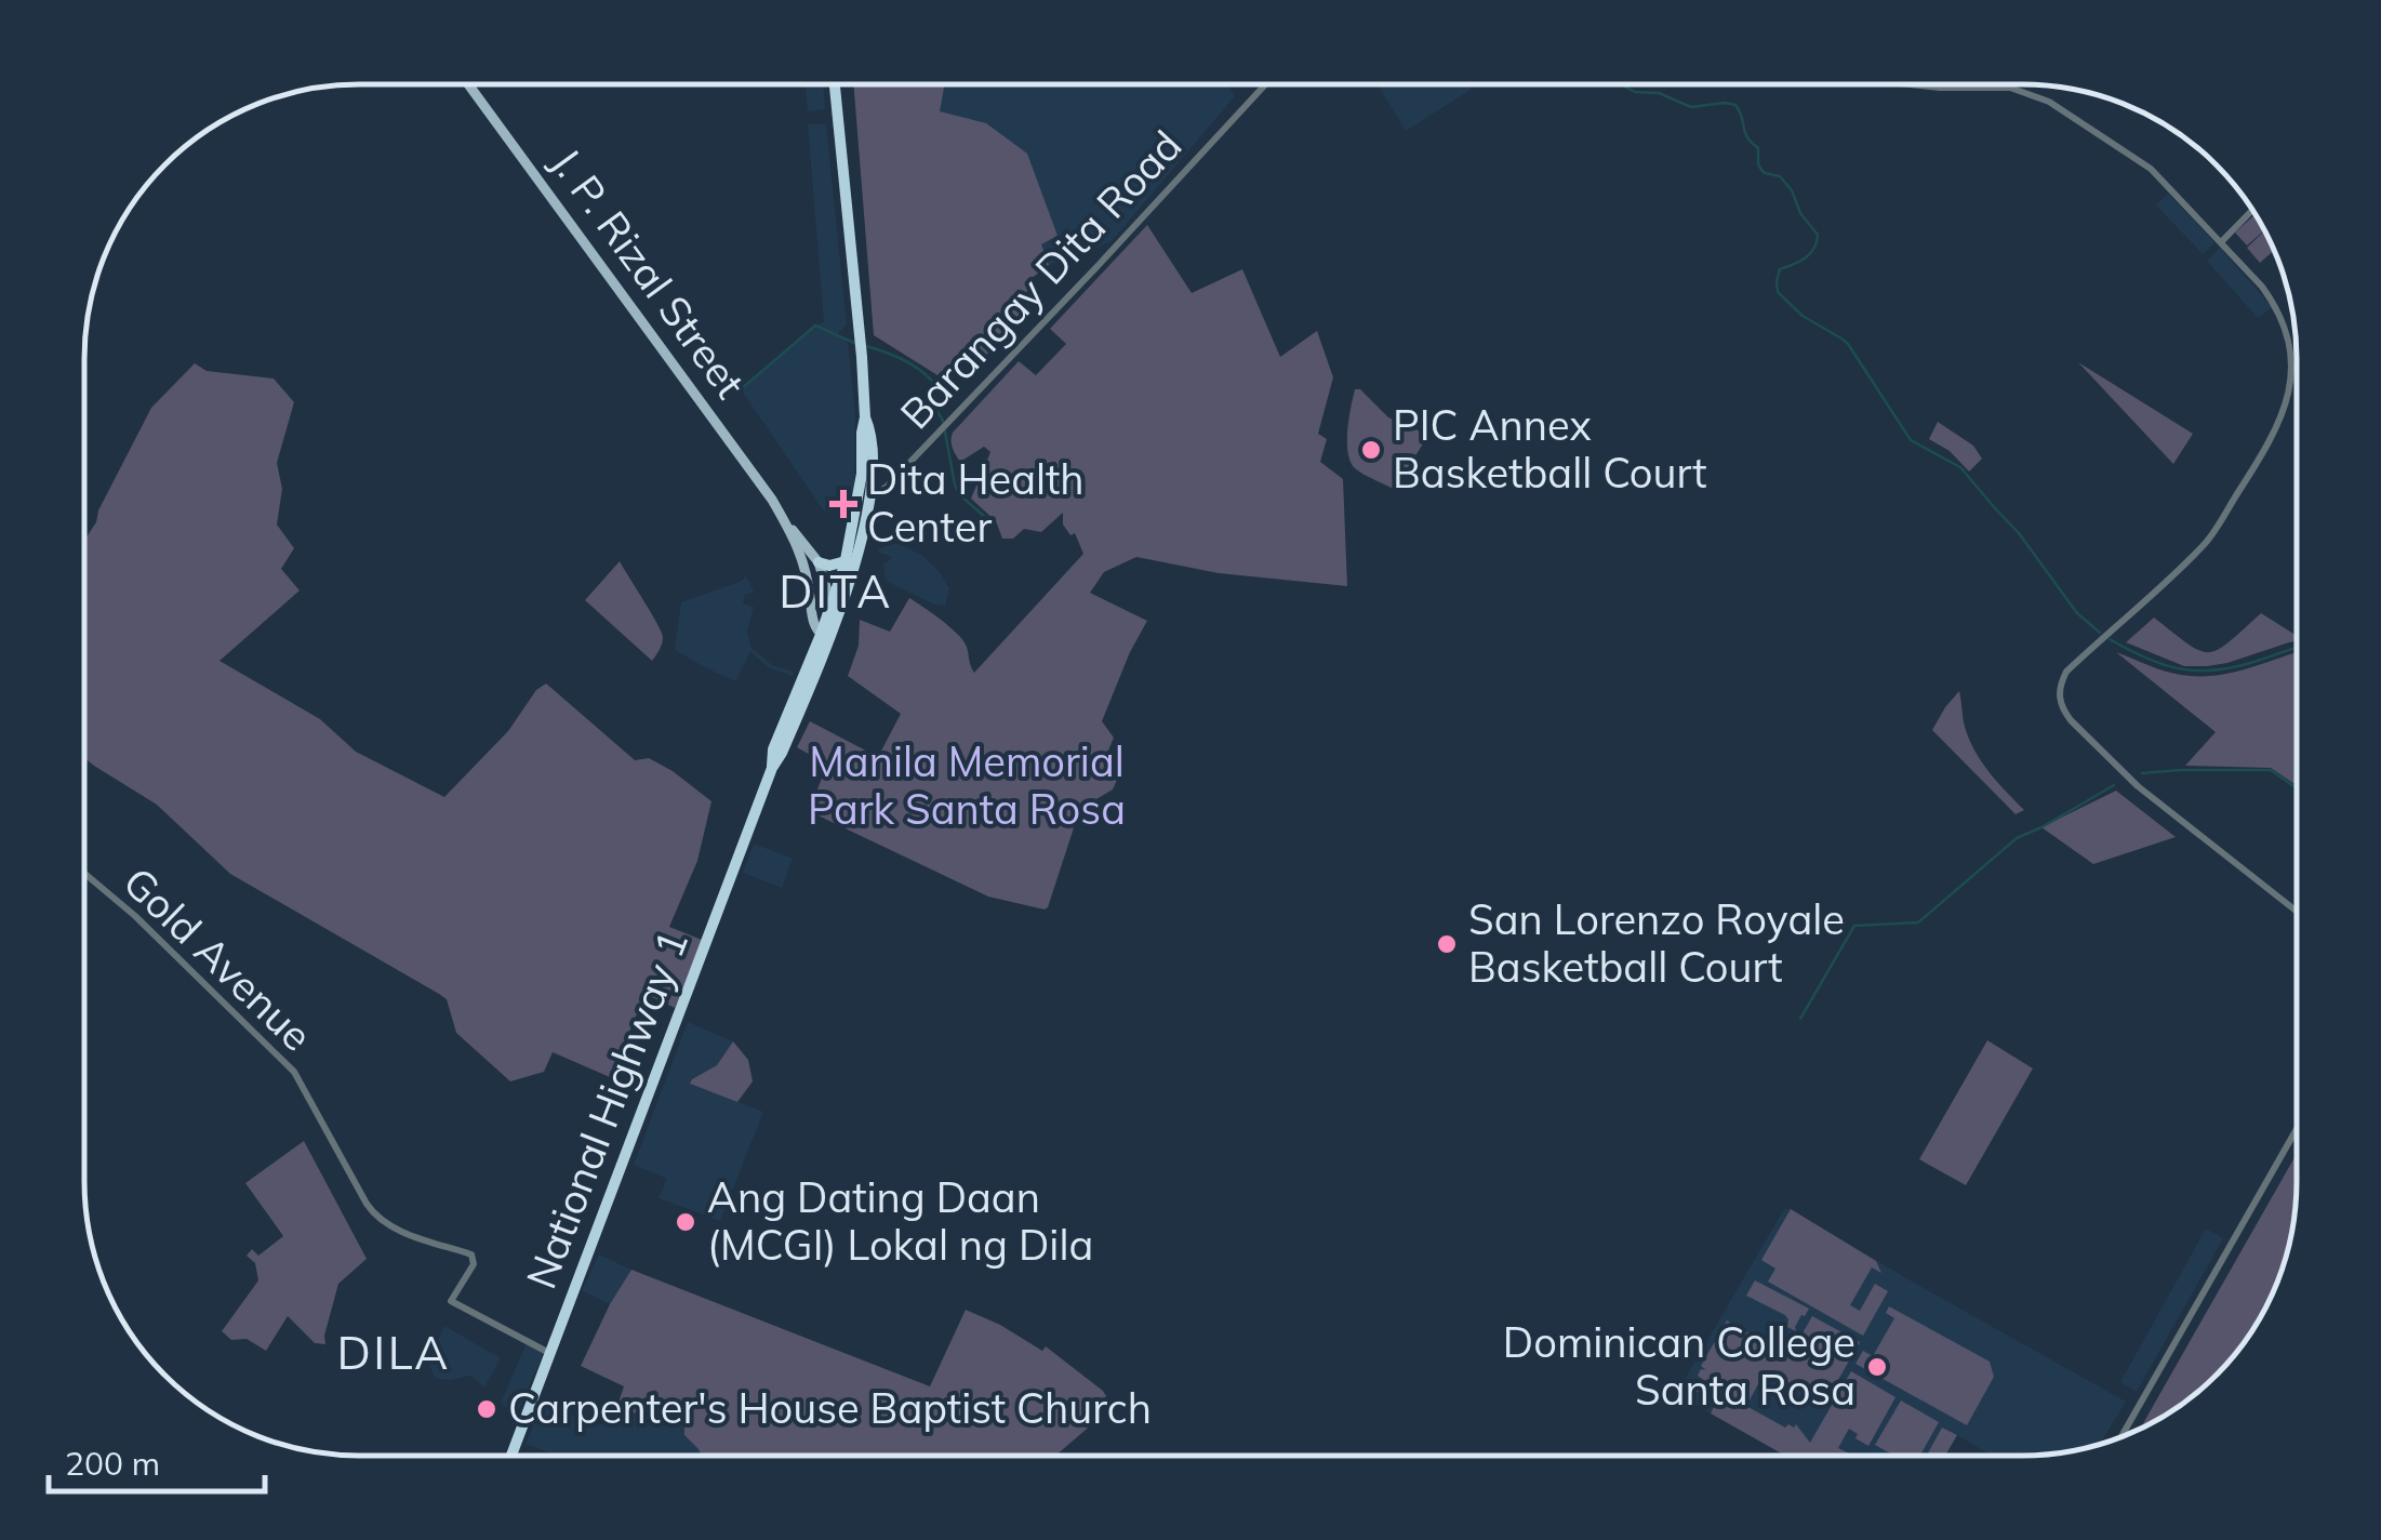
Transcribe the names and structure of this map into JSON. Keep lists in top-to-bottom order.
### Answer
{
  "streets": {
    "highway": ["National Highway 1"],
    "main road": ["J. P. Rizal Street"],
    "street": ["Barangay Dita Road", "Gold Avenue"]
  },
  "crossings": [
    ["J. P. Rizal Street", "National Highway 1"],
    ["Barangay Dita Road", "National Highway 1"],
    ["Gold Avenue", "National Highway 1"]
  ],
  "districts": ["DITA", "DILA"],
  "parks": ["Manila Memorial Park Santa Rosa"],
  "places": {
    "other": [
      "PIC Annex Basketball Court",
      "San Lorenzo Royale Basketball Court",
      "Ang Dating Daan (MCGI) Lokal ng Dila",
      "Dominican College Santa Rosa",
      "Carpenter's House Baptist Church"
    ],
    "health": ["Dita Health Center"]
  },
  "scale_bar": "200 m"
}
